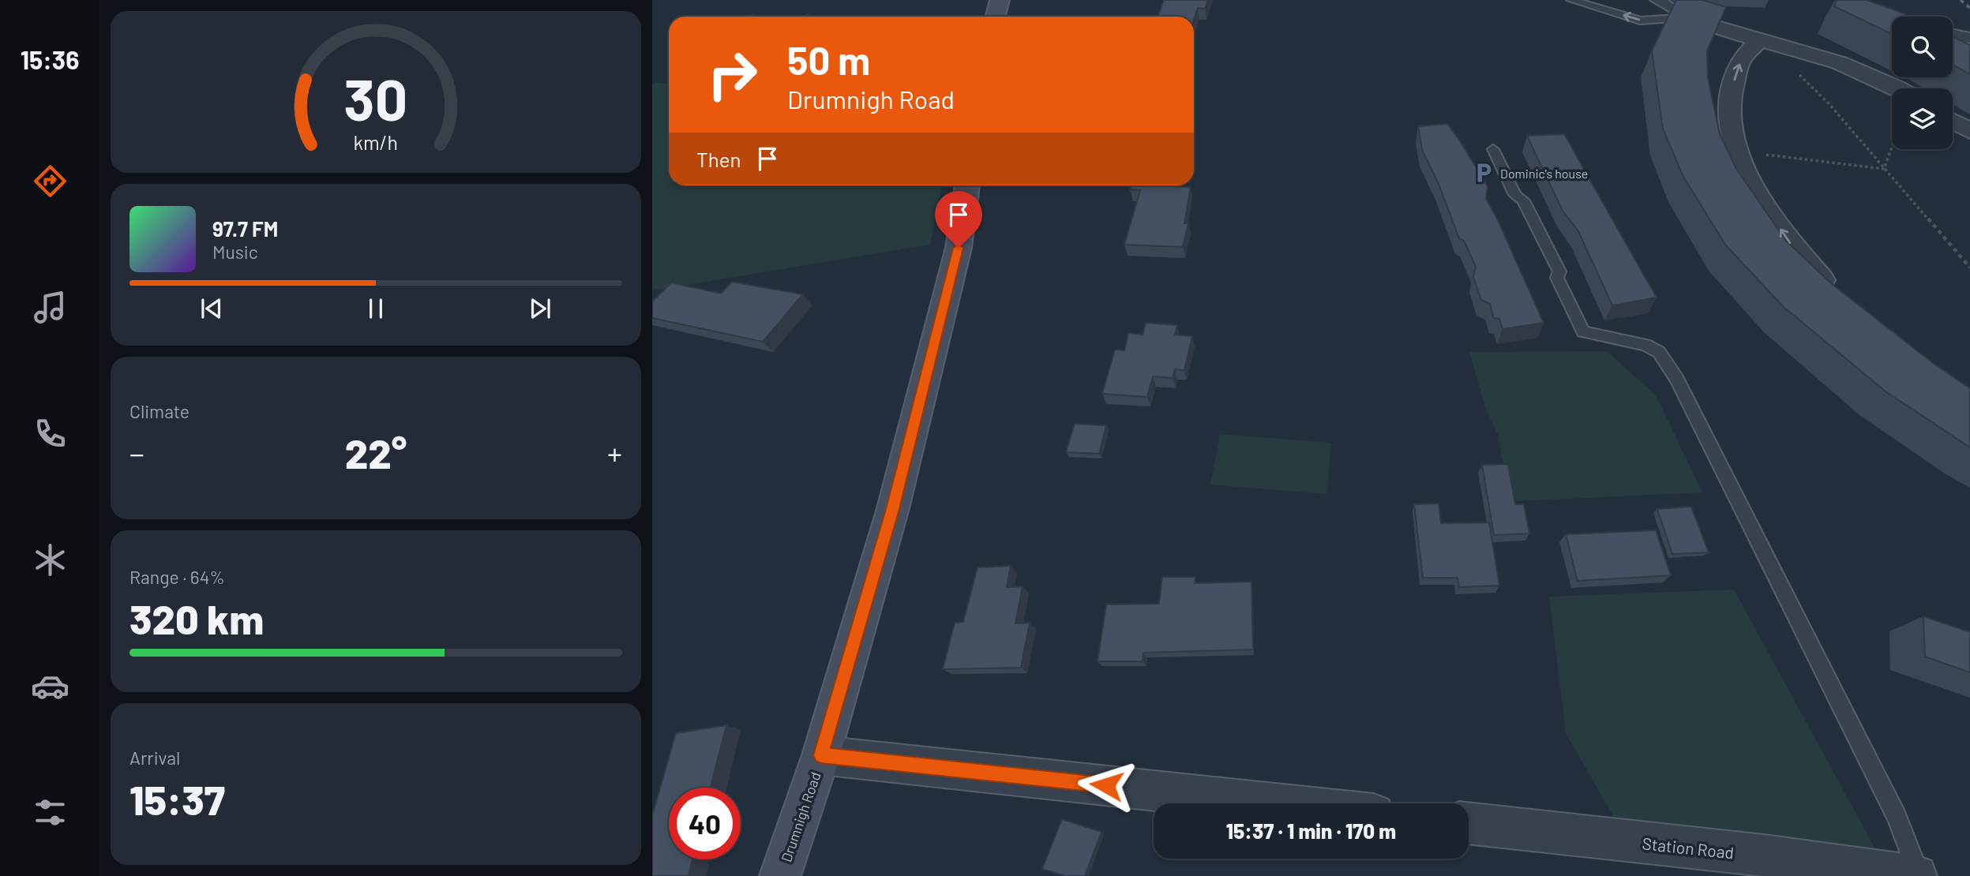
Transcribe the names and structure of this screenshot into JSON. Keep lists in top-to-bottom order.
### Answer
{
  "streets": {
    "main road": ["Drumnigh Road"],
    "street": ["Station Road"]
  },
  "places": {
    "parking": ["Dominic's house"]
  },
  "page": {
    "tabs": "15:36",
    "turn": ["50 m", "Drumnigh Road"],
    "then": "Then",
    "song": ["97.7 FM", "Music"],
    "tile": [
      "Climate",
      ["Range · 64%", "320 km"],
      ["Arrival", "15:37"]
    ],
    "heat": ["−", "22°", "+"],
    "limit": "40",
    "trip": "15:37 · 1 min · 170 m",
    "gauge": ["30", "km/h"]
  }
}
